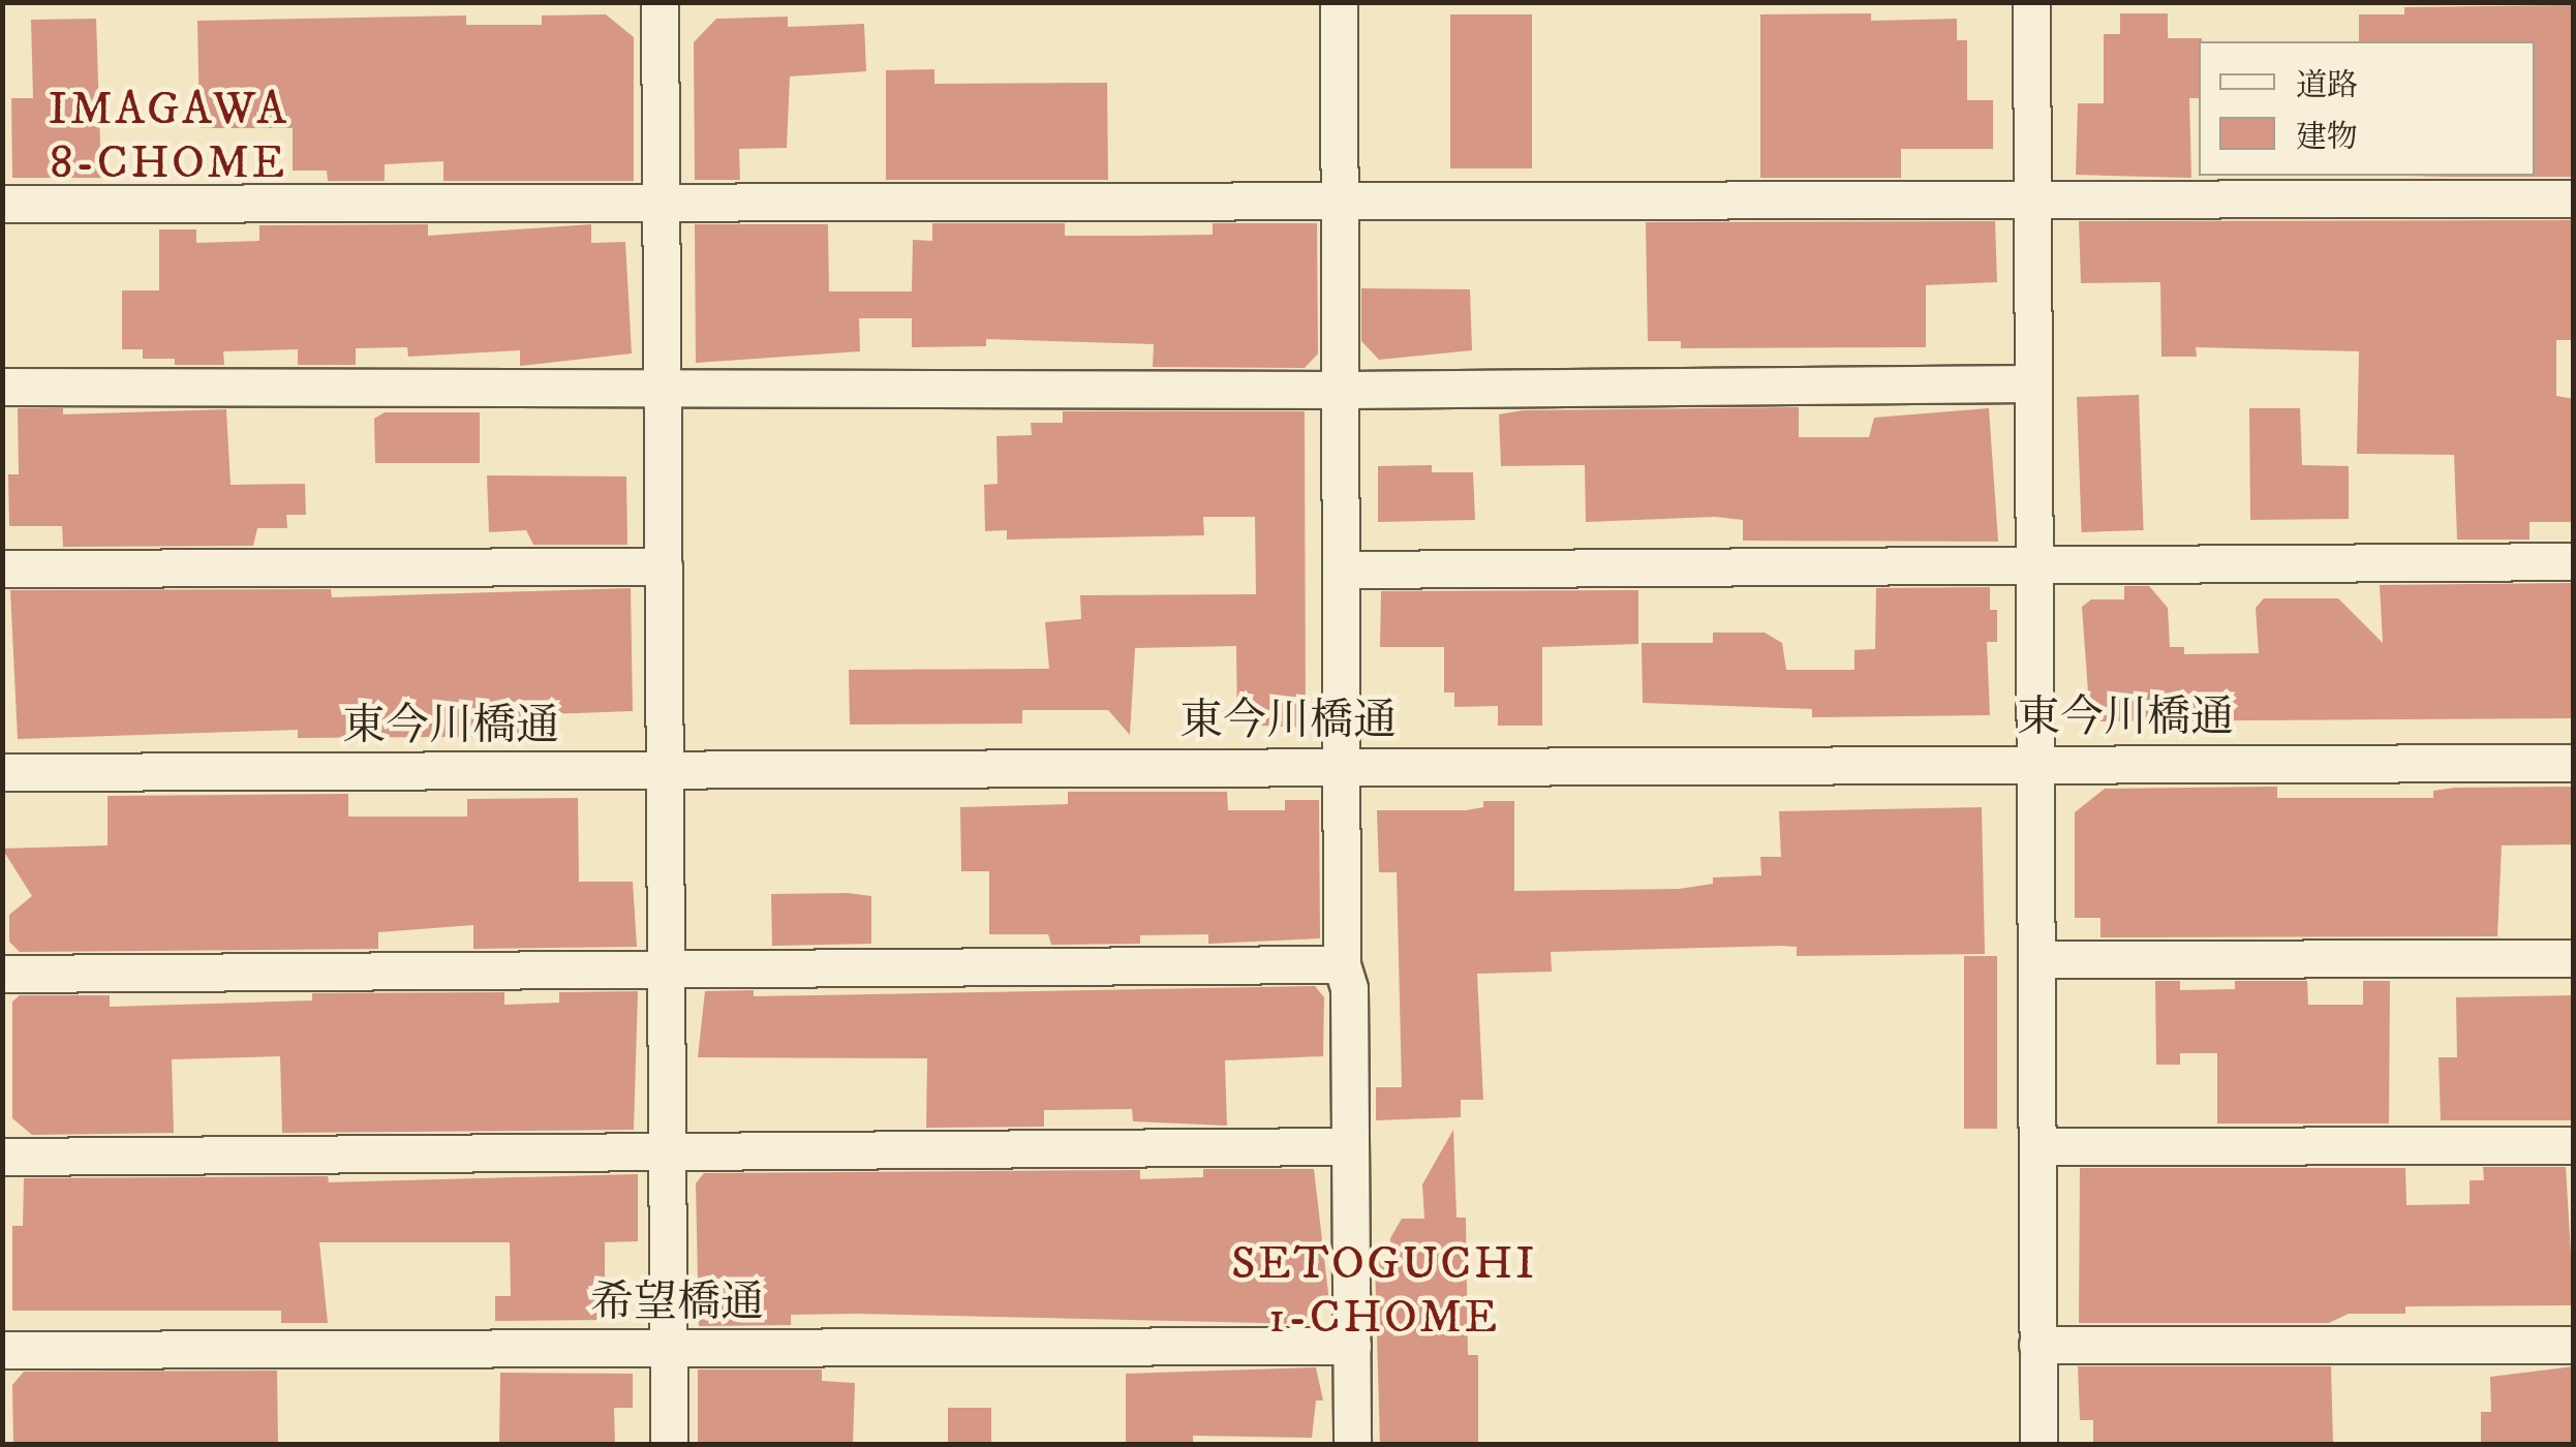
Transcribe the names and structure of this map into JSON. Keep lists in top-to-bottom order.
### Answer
{
  "streets": {
    "street": ["東今川橋通", "希望橋通"]
  },
  "districts": ["IMAGAWA 8-CHOME", "SETOGUCHI 1-CHOME"],
  "legend": ["道路", "建物"]
}
